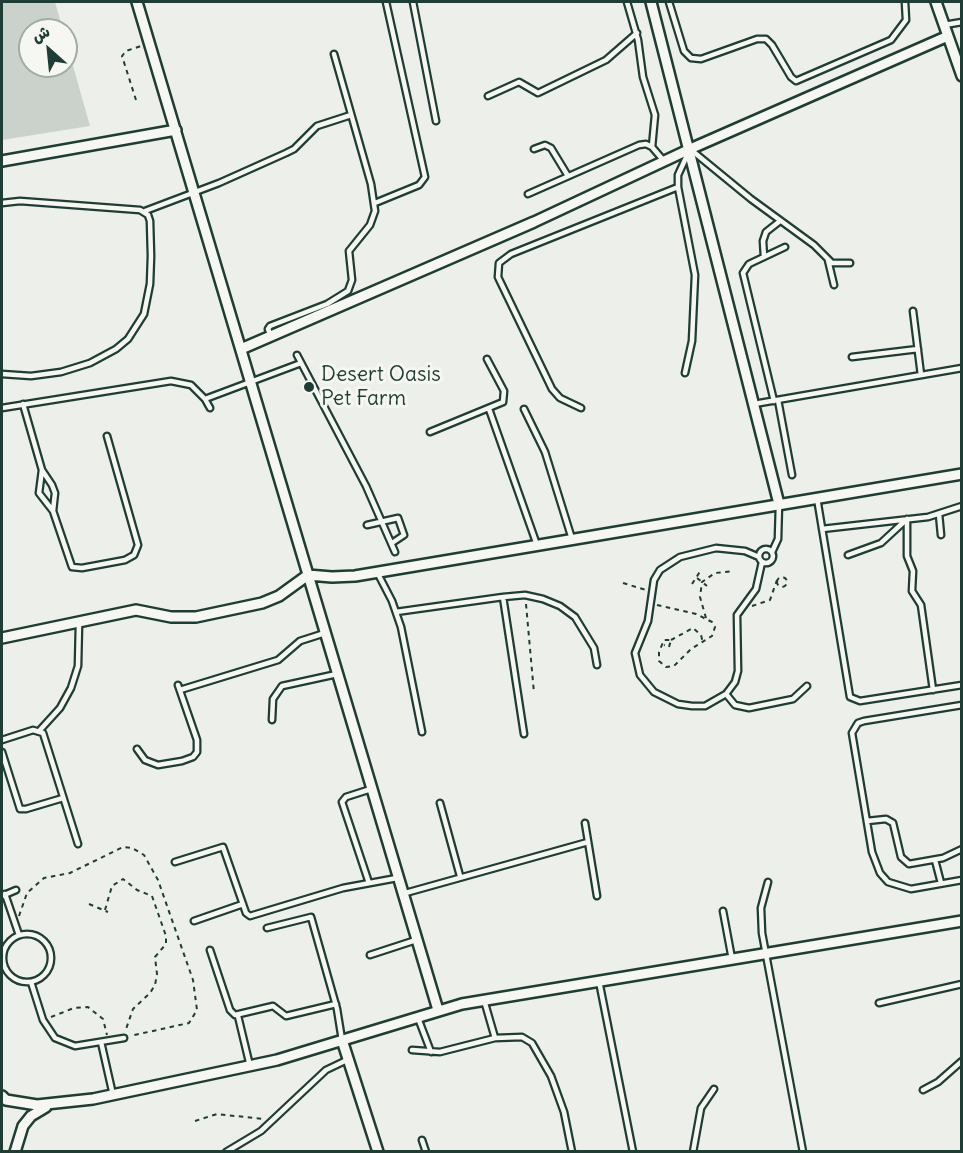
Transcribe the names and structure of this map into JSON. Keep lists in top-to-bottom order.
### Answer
{
  "places": ["Desert Oasis Pet Farm"],
  "north": "top left"
}
